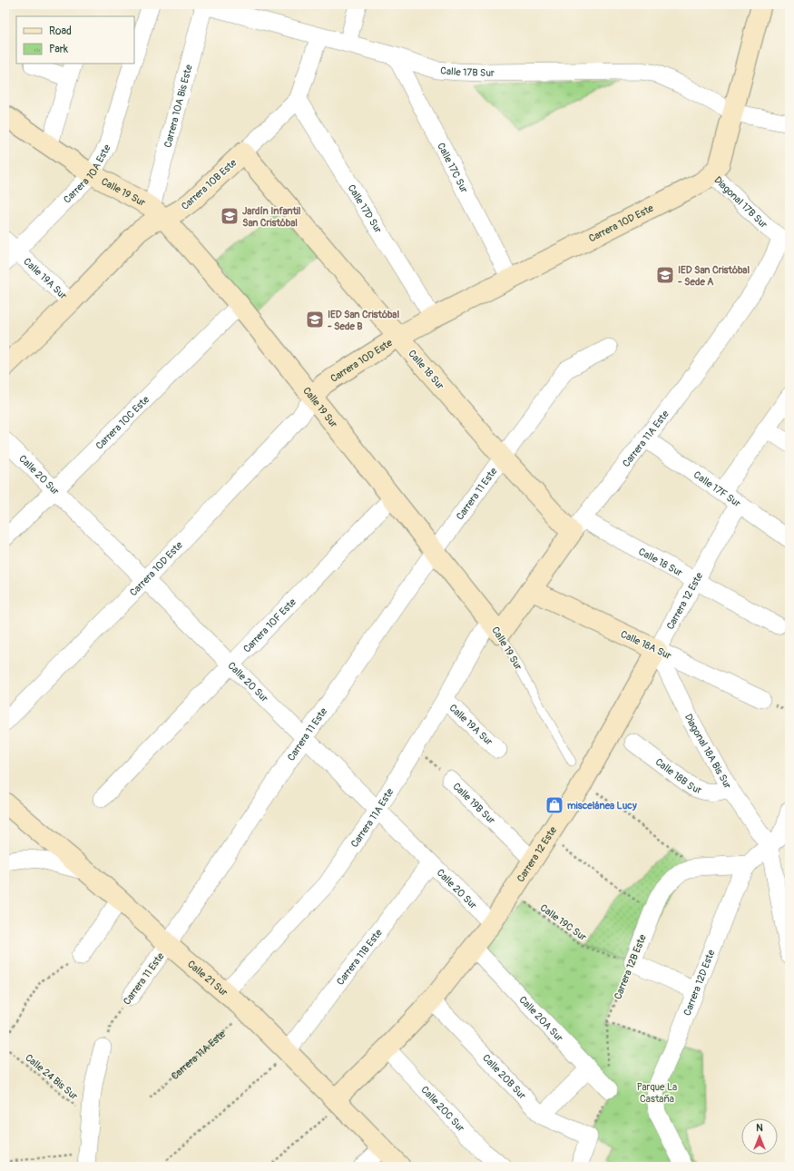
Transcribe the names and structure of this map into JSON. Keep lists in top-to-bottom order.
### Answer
{
  "streets": {
    "street": [
      "Calle 17B Sur",
      "Carrera 10A Bis Este",
      "Calle 17C Sur",
      "Carrera 10A Este",
      "Carrera 10B Este",
      "Calle 19 Sur",
      "Diagonal 17B Sur",
      "Calle 17D Sur",
      "Carrera 10D Este",
      "Calle 19A Sur",
      "Calle 18 Sur",
      "Carrera 10C Este",
      "Carrera 11A Este",
      "Calle 20 Sur",
      "Calle 17F Sur",
      "Carrera 11 Este",
      "Carrera 12 Este",
      "Carrera 10F Este",
      "Calle 18A Sur",
      "Diagonal 18A Bis Sur",
      "Calle 18B Sur",
      "Calle 19B Sur",
      "Carrera 11B Este",
      "Carrera 12B Este",
      "Calle 21 Sur",
      "Carrera 12D Este",
      "Calle 20A Sur",
      "Calle 20B Sur",
      "Calle 20C Sur"
    ],
    "path": ["Calle 19C Sur", "Calle 24 Bis Sur"]
  },
  "crossings": [
    ["Calle 17B Sur", "Carrera 10A Bis Este"],
    ["Calle 17B Sur", "Calle 17C Sur"],
    ["Calle 17B Sur", "Carrera 10B Este"],
    ["Calle 17B Sur", "Carrera 10D Este"],
    ["Carrera 10A Bis Este", "Carrera 10B Este"],
    ["Carrera 10A Bis Este", "Calle 19 Sur"],
    ["Calle 17C Sur", "Carrera 10D Este"],
    ["Carrera 10A Este", "Calle 19 Sur"],
    ["Carrera 10A Este", "Calle 19A Sur"],
    ["Carrera 10B Este", "Calle 19 Sur"],
    ["Carrera 10B Este", "Calle 17D Sur"],
    ["Carrera 10B Este", "Calle 19A Sur"],
    ["Carrera 10B Este", "Calle 18 Sur"],
    ["Calle 19 Sur", "Carrera 10D Este"],
    ["Calle 19 Sur", "Carrera 10C Este"],
    ["Calle 19 Sur", "Carrera 11A Este"],
    ["Calle 19 Sur", "Carrera 11 Este"],
    ["Calle 19 Sur", "Carrera 10F Este"],
    ["Diagonal 17B Sur", "Carrera 10D Este"],
    ["Diagonal 17B Sur", "Carrera 11A Este"],
    ["Calle 17D Sur", "Carrera 10D Este"],
    ["Carrera 10D Este", "Calle 18 Sur"],
    ["Carrera 10D Este", "Calle 20 Sur"],
    ["Calle 19A Sur", "Carrera 11A Este"],
    ["Calle 18 Sur", "Carrera 11A Este"],
    ["Calle 18 Sur", "Carrera 11 Este"],
    ["Calle 18 Sur", "Carrera 12 Este"],
    ["Carrera 10C Este", "Calle 20 Sur"],
    ["Carrera 11A Este", "Calle 20 Sur"],
    ["Carrera 11A Este", "Calle 17F Sur"],
    ["Carrera 11A Este", "Calle 18A Sur"],
    ["Carrera 11A Este", "Calle 19B Sur"],
    ["Carrera 11A Este", "Calle 21 Sur"],
    ["Calle 20 Sur", "Carrera 11 Este"],
    ["Calle 20 Sur", "Carrera 12 Este"],
    ["Calle 20 Sur", "Carrera 10F Este"],
    ["Calle 20 Sur", "Carrera 11B Este"],
    ["Calle 17F Sur", "Carrera 12 Este"],
    ["Carrera 11 Este", "Calle 21 Sur"],
    ["Carrera 12 Este", "Calle 18A Sur"],
    ["Carrera 12 Este", "Diagonal 18A Bis Sur"],
    ["Carrera 12 Este", "Calle 19B Sur"],
    ["Carrera 12 Este", "Calle 19C Sur"],
    ["Carrera 12 Este", "Calle 21 Sur"],
    ["Carrera 12 Este", "Calle 20A Sur"],
    ["Carrera 12 Este", "Calle 20B Sur"],
    ["Carrera 12 Este", "Calle 20C Sur"],
    ["Calle 18A Sur", "Diagonal 18A Bis Sur"],
    ["Diagonal 18A Bis Sur", "Calle 18B Sur"],
    ["Diagonal 18A Bis Sur", "Carrera 12D Este"],
    ["Calle 19C Sur", "Carrera 12B Este"],
    ["Carrera 11B Este", "Calle 21 Sur"],
    ["Carrera 12B Este", "Carrera 12D Este"],
    ["Carrera 12B Este", "Calle 20A Sur"],
    ["Carrera 12B Este", "Calle 20B Sur"]
  ],
  "parks": ["Parque La Castaña"],
  "places": {
    "school or university": ["Jardín Infantil San Cristóbal", "IED San Cristóbal - Sede A", "IED San Cristóbal - Sede B"],
    "shop": ["miscelánea Lucy"]
  },
  "legend": ["Road", "Park"],
  "north": "top"
}
